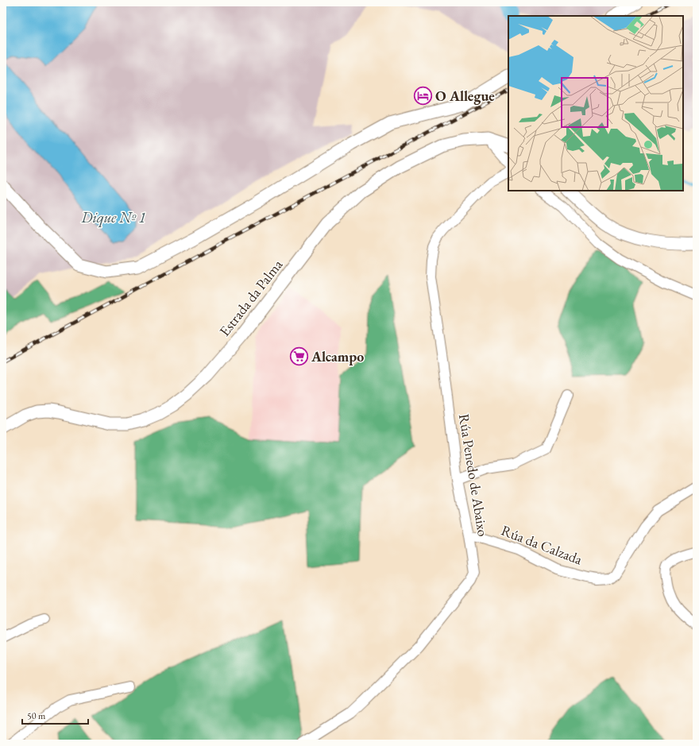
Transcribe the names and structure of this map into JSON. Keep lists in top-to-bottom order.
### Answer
{
  "streets": {
    "street": ["Estrada da Palma", "Rúa Penedo de Abaixo", "Rúa da Calzada"]
  },
  "crossings": [
    ["Rúa Penedo de Abaixo", "Rúa da Calzada"]
  ],
  "water": ["Dique Nº 1"],
  "places": {
    "hotel": ["O Allegue"],
    "supermarket": ["Alcampo"]
  },
  "scale_bar": "50 m"
}
